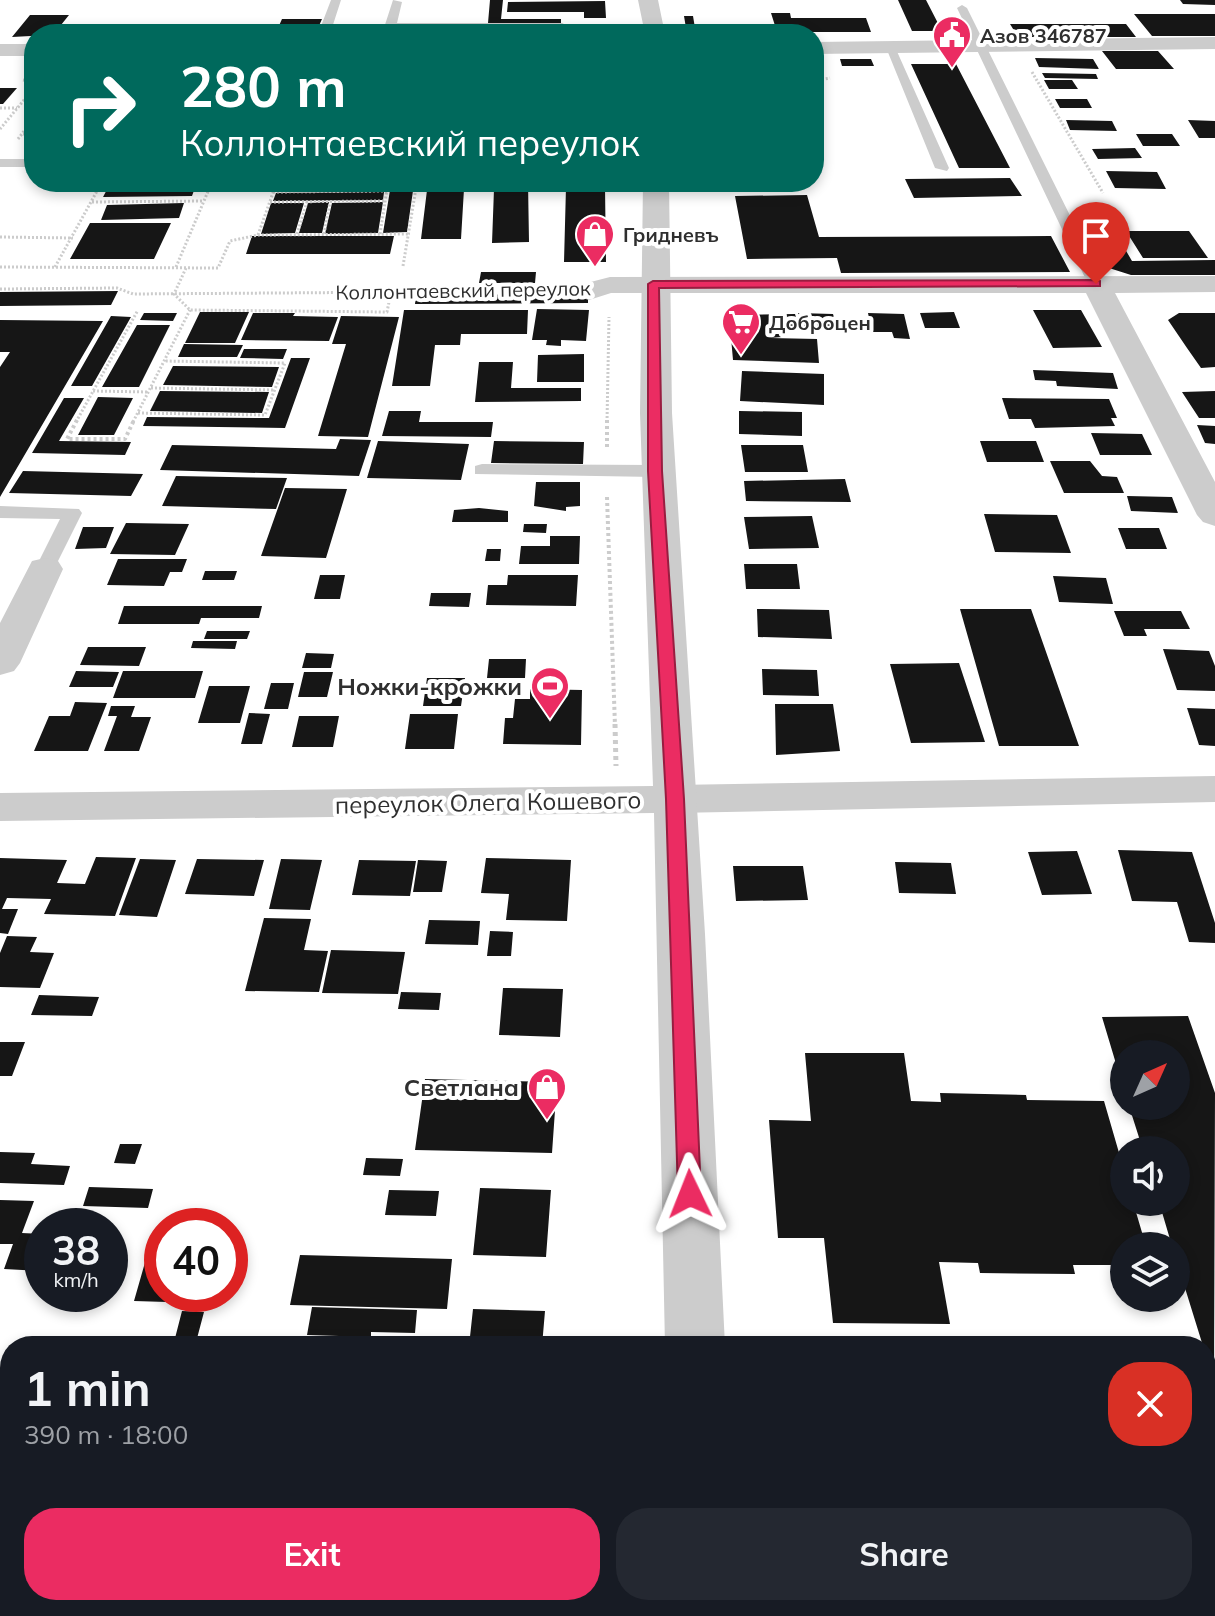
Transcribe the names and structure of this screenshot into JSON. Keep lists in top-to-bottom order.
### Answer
{
  "streets": {
    "street": ["Коллонтаевский переулок", "переулок Олега Кошевого"]
  },
  "places": {
    "public building": ["Азов 346787"],
    "shop": ["Гридневъ", "Светлана"],
    "supermarket": ["Доброцен"],
    "sports": ["Ножки-крожки"]
  },
  "north": "top right",
  "page": {
    "turn": ["280 m", "Коллонтаевский переулок"],
    "speed": "38 km/h",
    "limit": "40",
    "heading": ["1 min", "390 m · 18:00"],
    "buttons": ["Exit", "Share"]
  }
}
